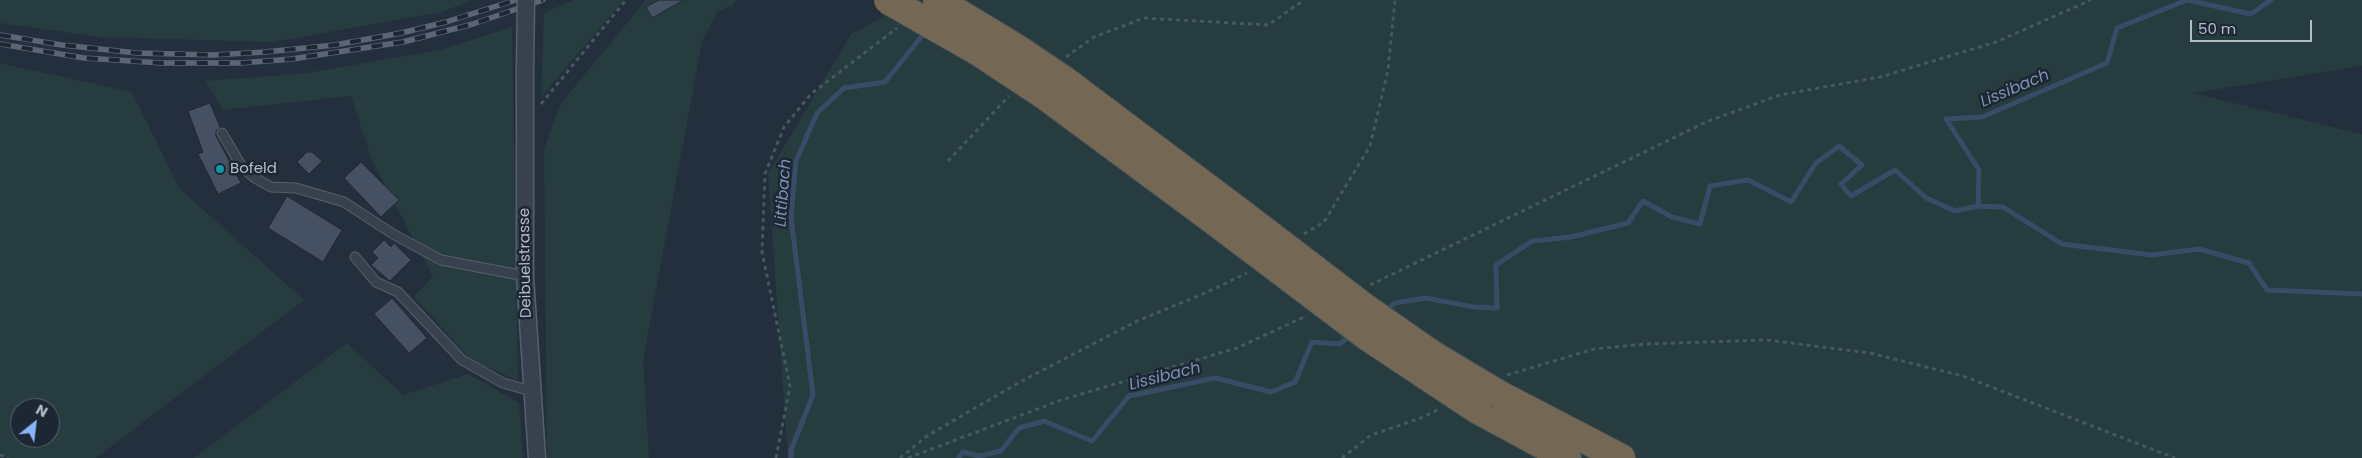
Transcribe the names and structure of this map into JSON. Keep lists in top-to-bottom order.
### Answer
{
  "streets": {
    "street": ["Deibuelstrasse"]
  },
  "water": ["Lissibach", "Littibach"],
  "places": ["Bofeld"],
  "scale_bar": "50 m",
  "north": "top right"
}
